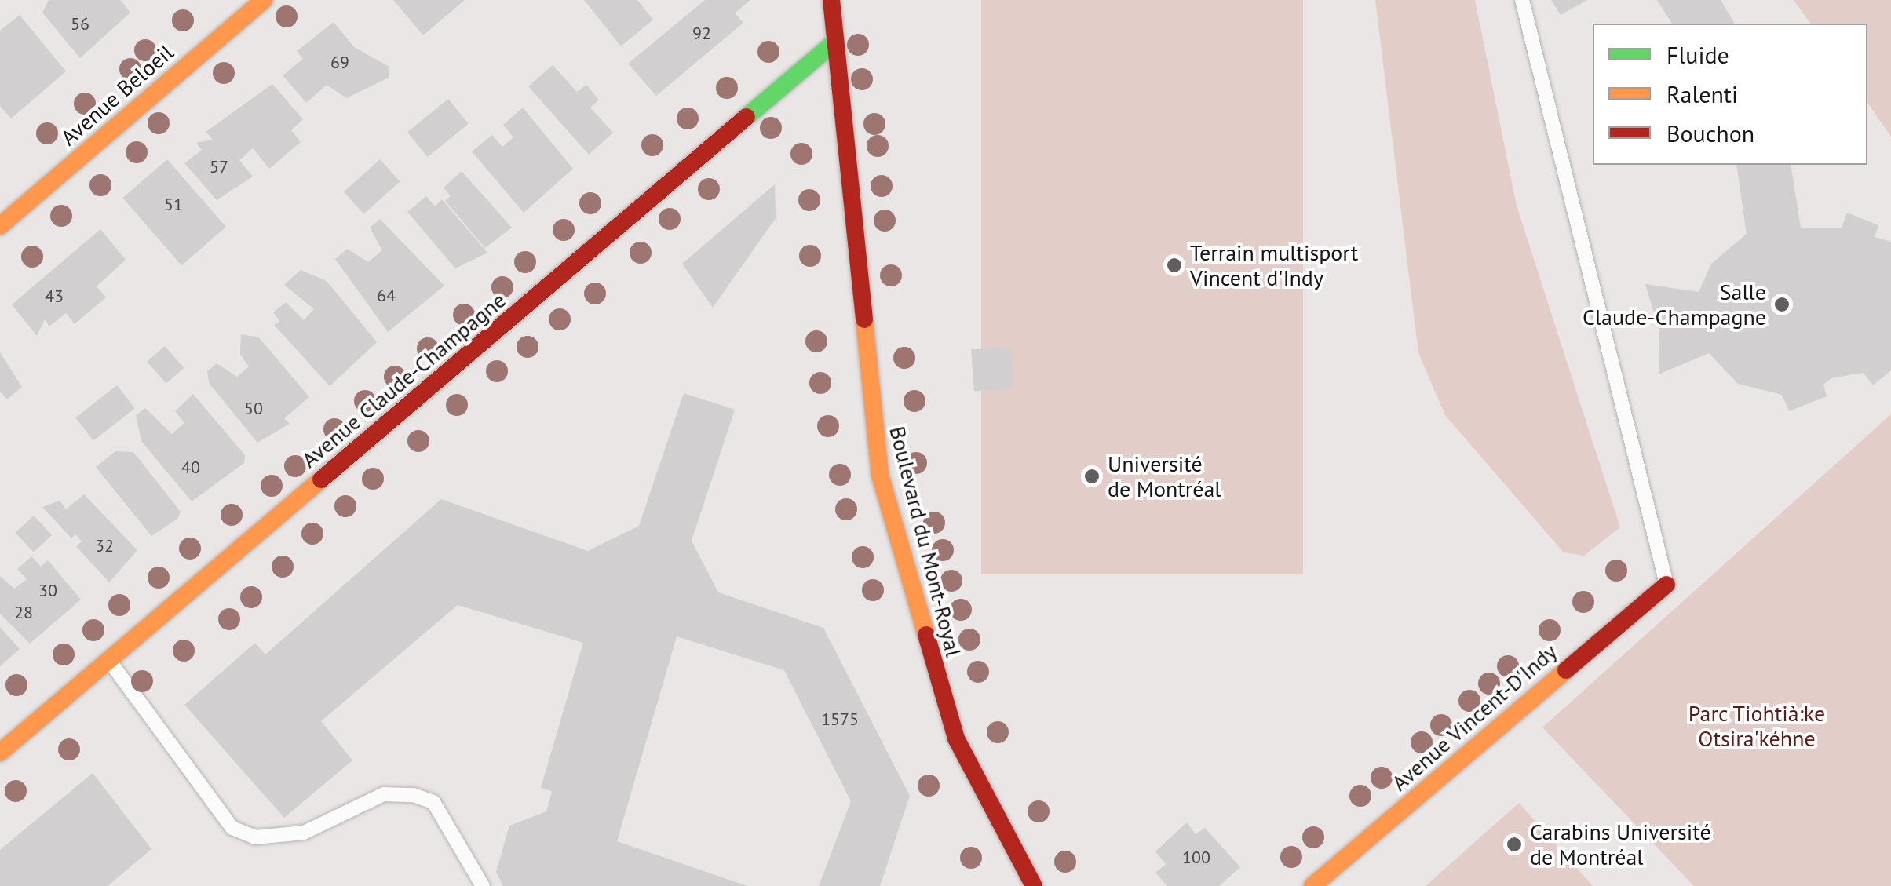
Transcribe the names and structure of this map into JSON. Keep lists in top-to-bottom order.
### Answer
{
  "streets": {
    "street": [
      "Avenue Beloeil",
      "Avenue Claude-Champagne",
      "Boulevard du Mont-Royal",
      "Avenue Vincent-D'Indy"
    ]
  },
  "crossings": [
    ["Avenue Claude-Champagne", "Boulevard du Mont-Royal"]
  ],
  "parks": ["Parc Tiohtià:ke Otsira'kéhne"],
  "places": [
    "Terrain multisport Vincent d'Indy",
    "Salle Claude-Champagne",
    "Université de Montréal",
    "Carabins Université de Montréal"
  ],
  "house_numbers": [
    "56",
    "92",
    "69",
    "57",
    "51",
    "64",
    "43",
    "50",
    "40",
    "32",
    "30",
    "28",
    "1575",
    "100"
  ],
  "legend": ["Fluide", "Ralenti", "Bouchon"]
}
